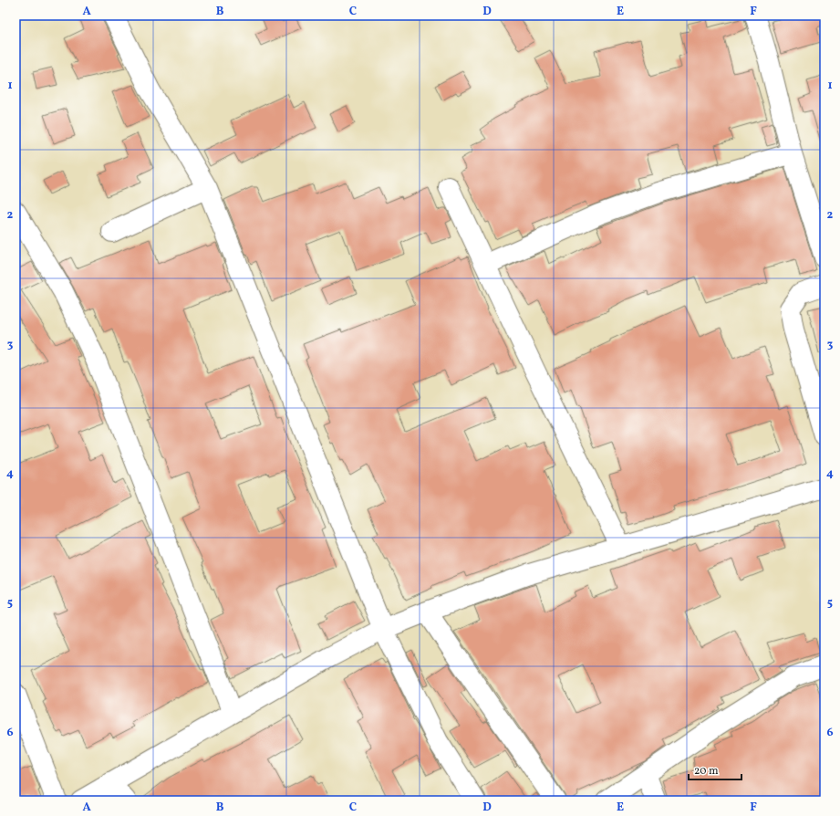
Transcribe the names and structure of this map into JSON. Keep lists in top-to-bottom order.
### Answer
{
  "scale_bar": "20 m",
  "grid": {
    "columns": [
      "A",
      "B",
      "C",
      "D",
      "E",
      "F"
    ],
    "rows": [
      "1",
      "2",
      "3",
      "4",
      "5",
      "6"
    ]
  }
}
